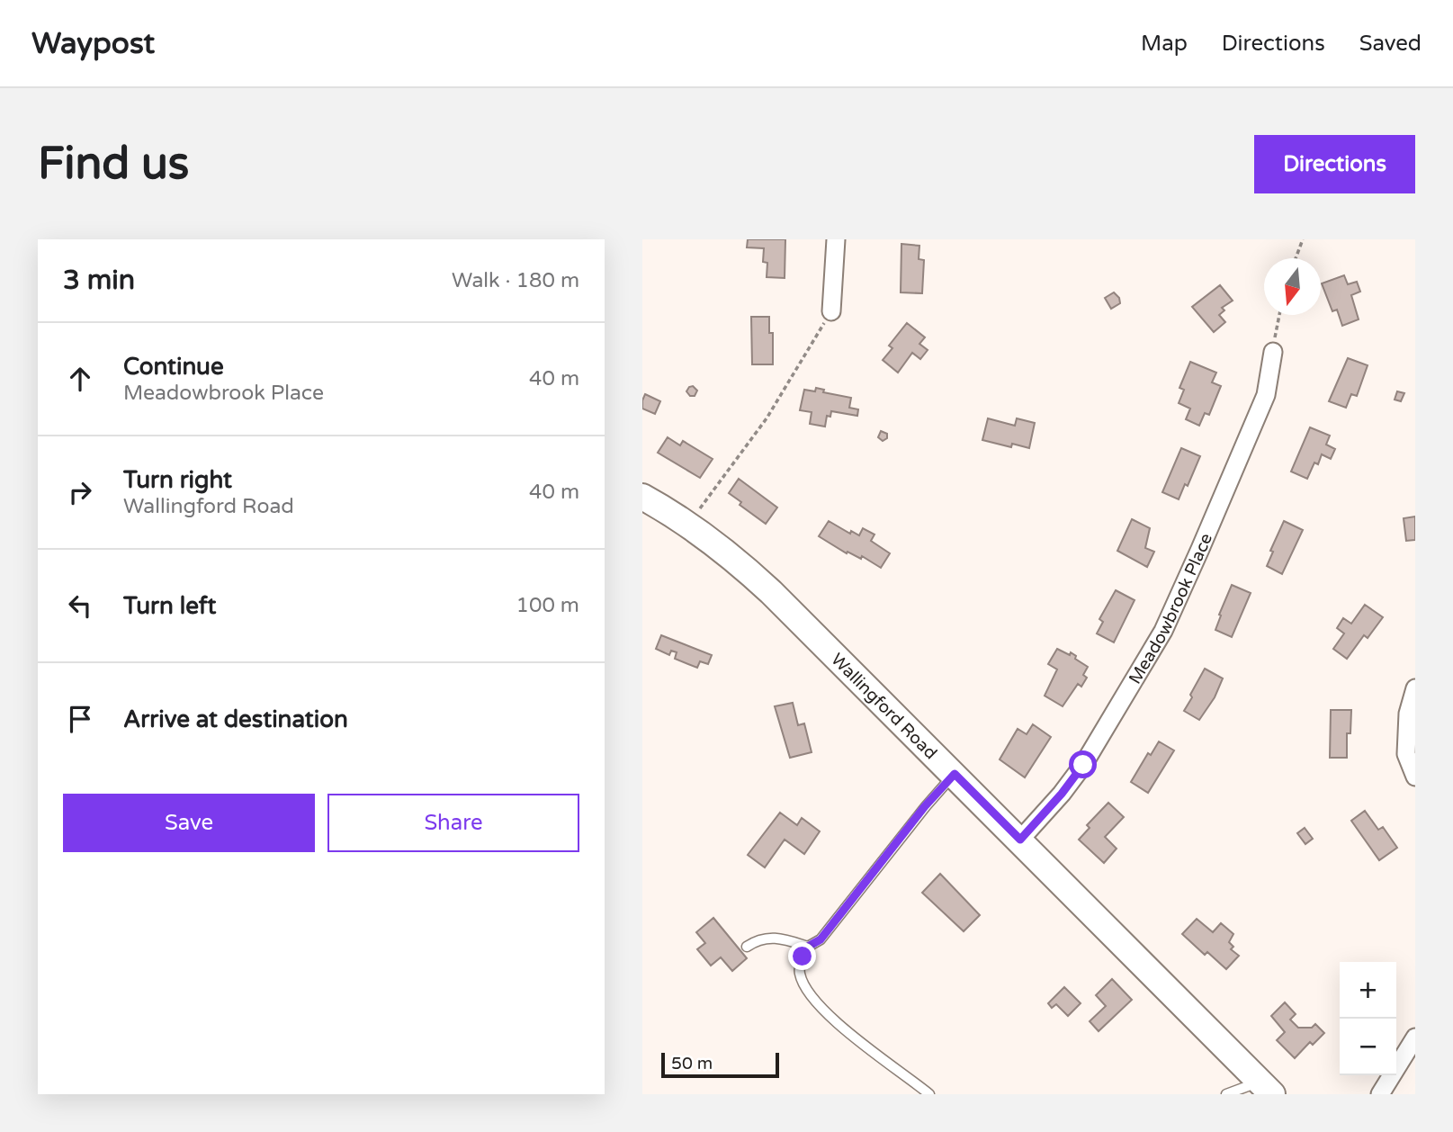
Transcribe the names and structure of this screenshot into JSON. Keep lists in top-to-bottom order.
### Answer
{
  "streets": {
    "street": ["Meadowbrook Place", "Wallingford Road"]
  },
  "crossings": [
    ["Meadowbrook Place", "Wallingford Road"]
  ],
  "scale_bar": "50 m",
  "north": "bottom",
  "page": {
    "header": "Waypost",
    "nav": ["Map", "Directions", "Saved"],
    "buttons": [
      "Directions",
      ["Save", "Share"]
    ],
    "title": "Find us",
    "heading": ["3 min", "Walk · 180 m"],
    "list": [
      ["Continue", "Meadowbrook Place", "40 m"],
      ["Turn right", "Wallingford Road", "40 m"],
      ["Turn left", "100 m"],
      "Arrive at destination"
    ],
    "map_buttons": ["+", "−"],
    "scale": "50 m"
  }
}
